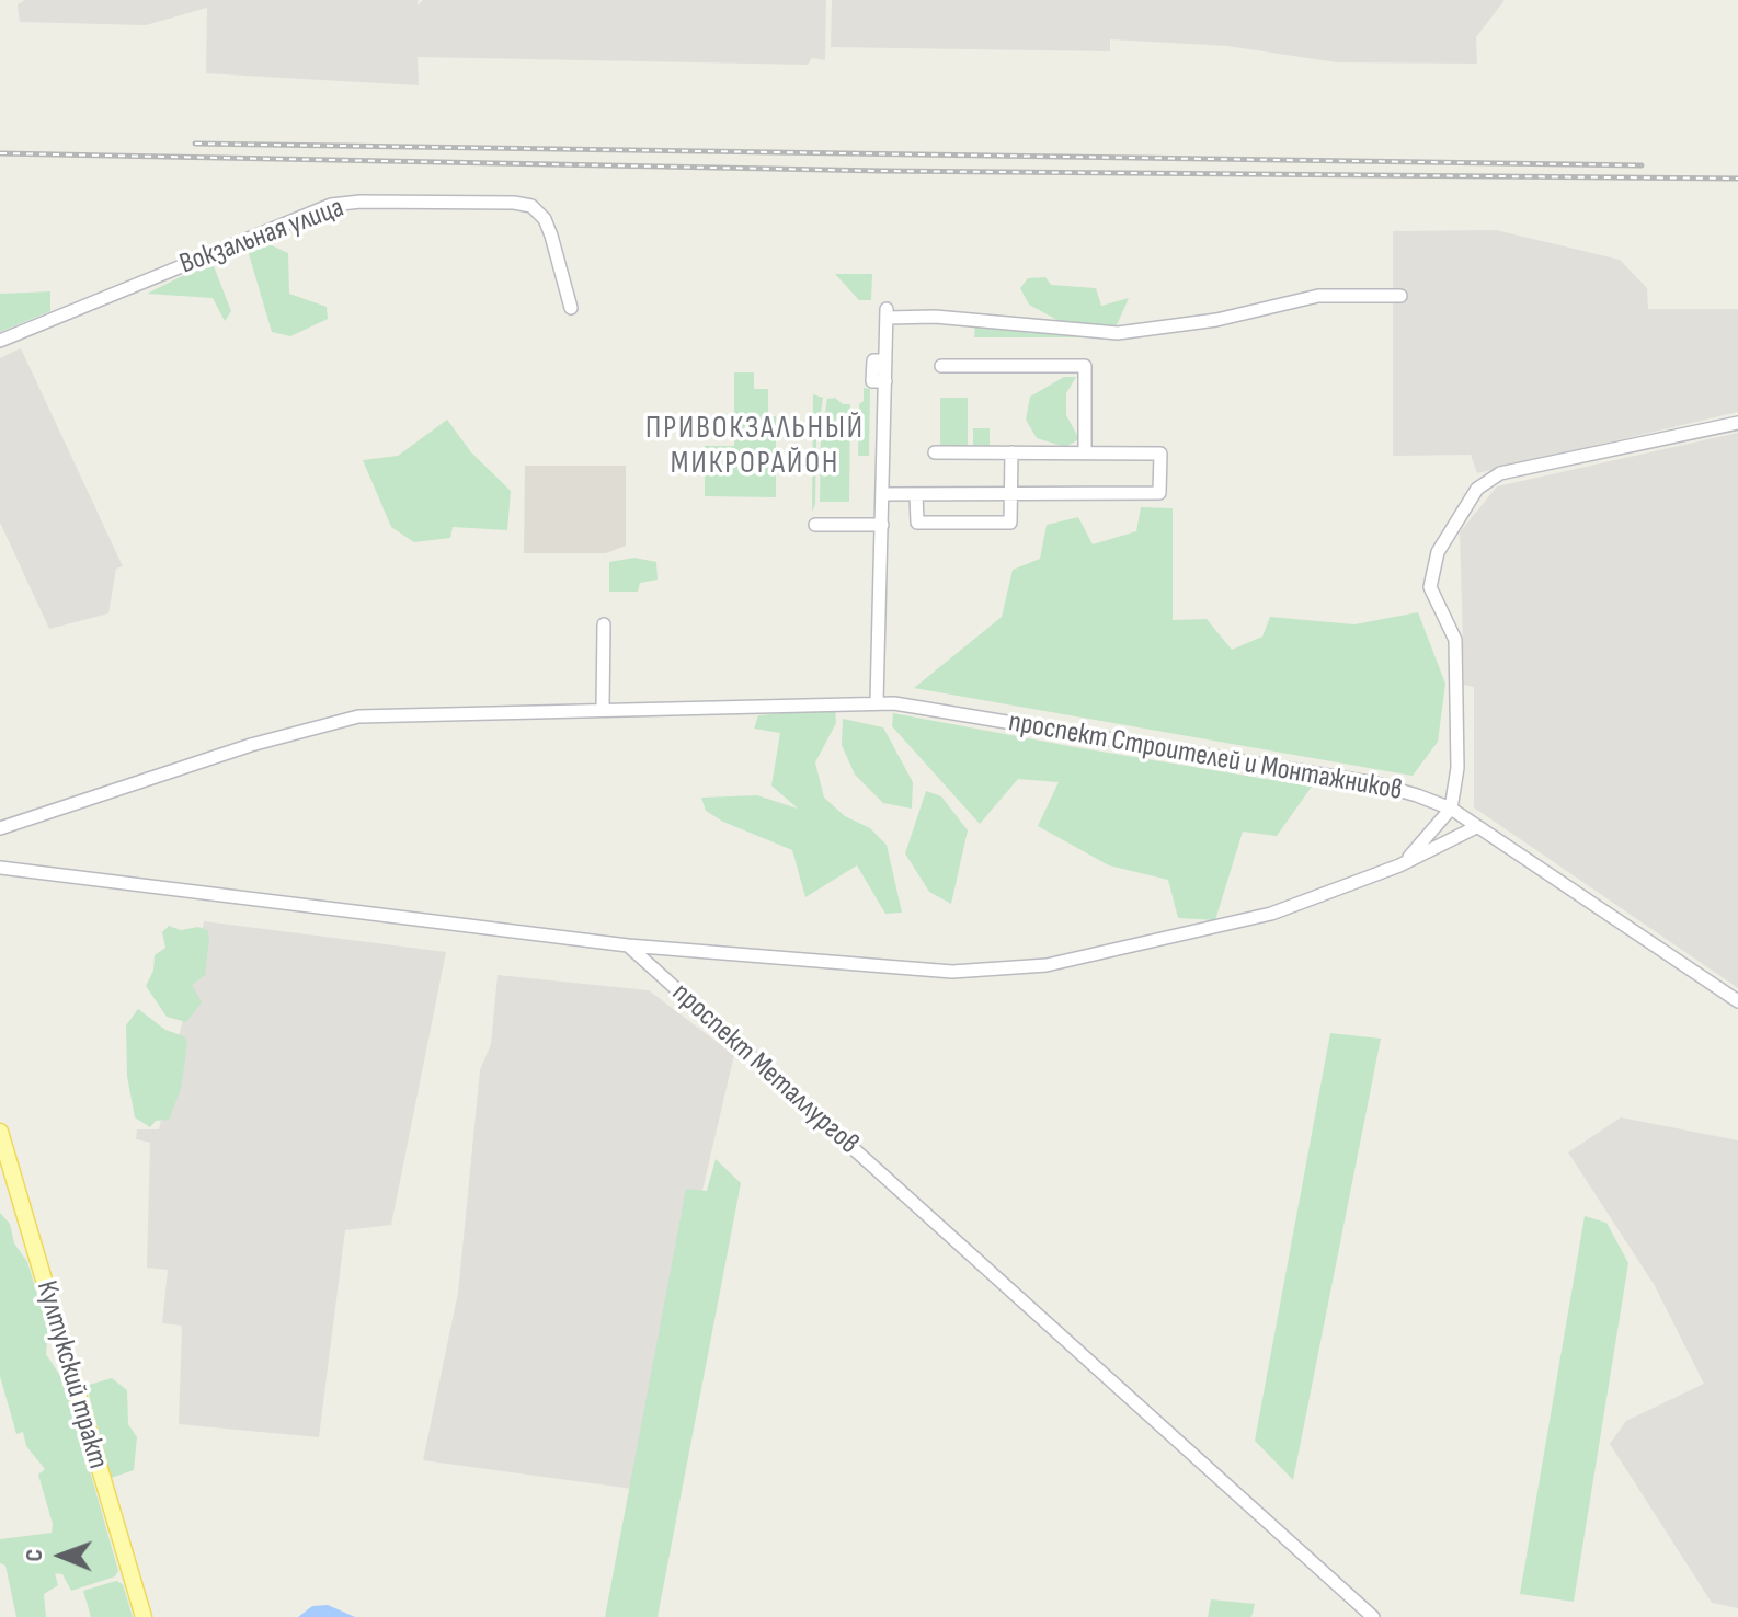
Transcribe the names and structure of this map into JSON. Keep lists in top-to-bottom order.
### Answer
{
  "streets": {
    "main road": ["Култукский тракт"],
    "street": ["Вокзальная улица", "проспект Строителей и Монтажников", "проспект Металлургов"]
  },
  "districts": ["ПРИВОКЗАЛЬНЫЙ МИКРОРАЙОН"],
  "north": "left"
}
